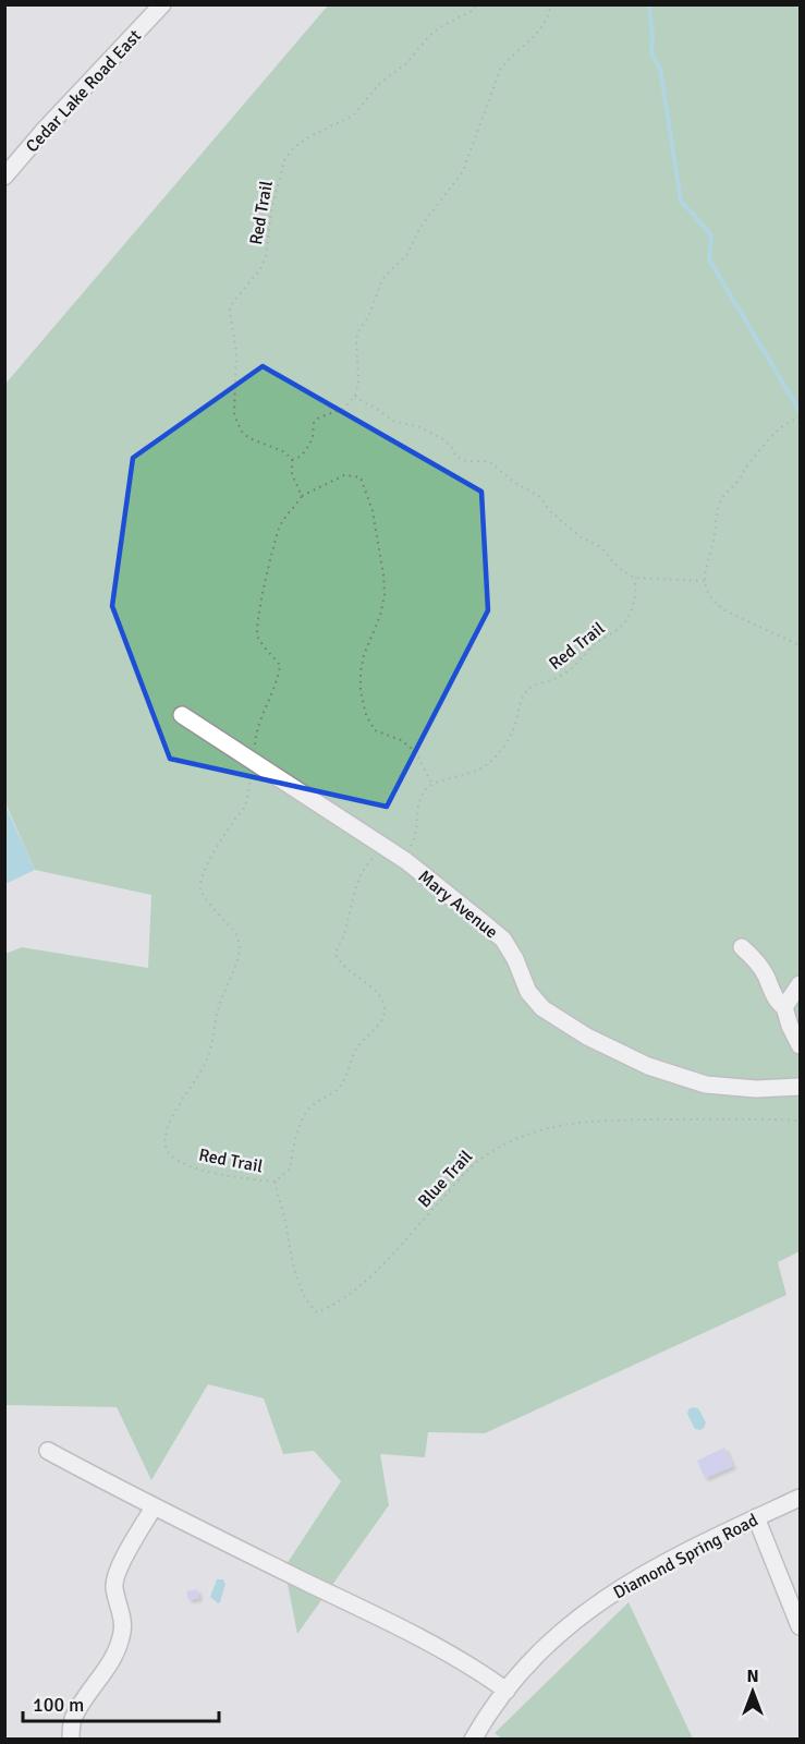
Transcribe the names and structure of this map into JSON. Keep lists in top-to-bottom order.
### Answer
{
  "streets": {
    "street": ["Cedar Lake Road East", "Mary Avenue", "Diamond Spring Road"],
    "path": ["Red Trail", "Blue Trail"]
  },
  "crossings": [
    ["Red Trail", "Mary Avenue"],
    ["Red Trail", "Blue Trail"]
  ],
  "scale_bar": "100 m",
  "north": "top"
}
